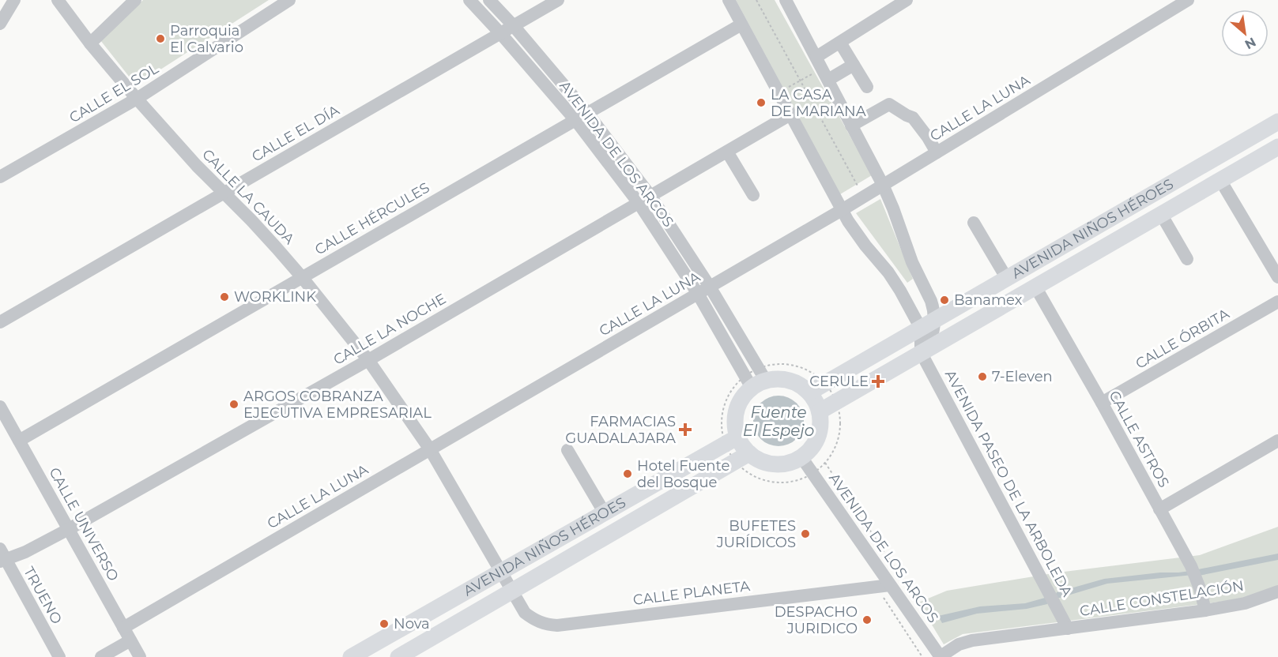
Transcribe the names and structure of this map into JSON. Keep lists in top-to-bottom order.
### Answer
{
  "streets": {
    "main road": ["AVENIDA NIÑOS HÉROES"],
    "street": [
      "CALLE EL SOL",
      "CALLE LA LUNA",
      "CALLE EL DÍA",
      "AVENIDA DE LOS ARCOS",
      "CALLE LA CAUDA",
      "CALLE HÉRCULES",
      "CALLE LA NOCHE",
      "CALLE ÓRBITA",
      "CALLE ASTROS",
      "AVENIDA PASEO DE LA ARBOLEDA",
      "CALLE UNIVERSO",
      "CALLE PLANETA",
      "TRUENO",
      "CALLE CONSTELACIÓN"
    ]
  },
  "crossings": [
    ["CALLE EL SOL", "CALLE LA CAUDA"],
    ["CALLE LA LUNA", "AVENIDA DE LOS ARCOS"],
    ["CALLE LA LUNA", "CALLE LA CAUDA"],
    ["CALLE LA LUNA", "AVENIDA PASEO DE LA ARBOLEDA"],
    ["CALLE LA LUNA", "CALLE UNIVERSO"],
    ["CALLE EL DÍA", "AVENIDA DE LOS ARCOS"],
    ["CALLE EL DÍA", "CALLE LA CAUDA"],
    ["AVENIDA DE LOS ARCOS", "CALLE HÉRCULES"],
    ["AVENIDA DE LOS ARCOS", "AVENIDA NIÑOS HÉROES"],
    ["AVENIDA DE LOS ARCOS", "CALLE LA NOCHE"],
    ["AVENIDA DE LOS ARCOS", "CALLE PLANETA"],
    ["AVENIDA DE LOS ARCOS", "CALLE CONSTELACIÓN"],
    ["CALLE LA CAUDA", "CALLE HÉRCULES"],
    ["CALLE LA CAUDA", "AVENIDA NIÑOS HÉROES"],
    ["CALLE LA CAUDA", "CALLE LA NOCHE"],
    ["CALLE LA CAUDA", "CALLE PLANETA"],
    ["CALLE HÉRCULES", "AVENIDA PASEO DE LA ARBOLEDA"],
    ["CALLE HÉRCULES", "CALLE UNIVERSO"],
    ["AVENIDA NIÑOS HÉROES", "CALLE ASTROS"],
    ["AVENIDA NIÑOS HÉROES", "AVENIDA PASEO DE LA ARBOLEDA"],
    ["AVENIDA NIÑOS HÉROES", "CALLE PLANETA"],
    ["CALLE LA NOCHE", "AVENIDA PASEO DE LA ARBOLEDA"],
    ["CALLE LA NOCHE", "CALLE UNIVERSO"],
    ["CALLE LA NOCHE", "TRUENO"],
    ["CALLE ÓRBITA", "CALLE ASTROS"],
    ["CALLE ASTROS", "CALLE CONSTELACIÓN"],
    ["AVENIDA PASEO DE LA ARBOLEDA", "CALLE CONSTELACIÓN"]
  ],
  "water": ["Fuente El Espejo"],
  "places": {
    "other": [
      "Parroquia El Calvario",
      "LA CASA DE MARIANA",
      "WORKLINK",
      "Banamex",
      "7-Eleven",
      "ARGOS COBRANZA EJECUTIVA EMPRESARIAL",
      "Hotel Fuente del Bosque",
      "BUFETES JURÍDICOS",
      "DESPACHO JURIDICO",
      "Nova"
    ],
    "health": ["CERULE", "FARMACIAS GUADALAJARA"]
  },
  "north": "bottom right"
}
